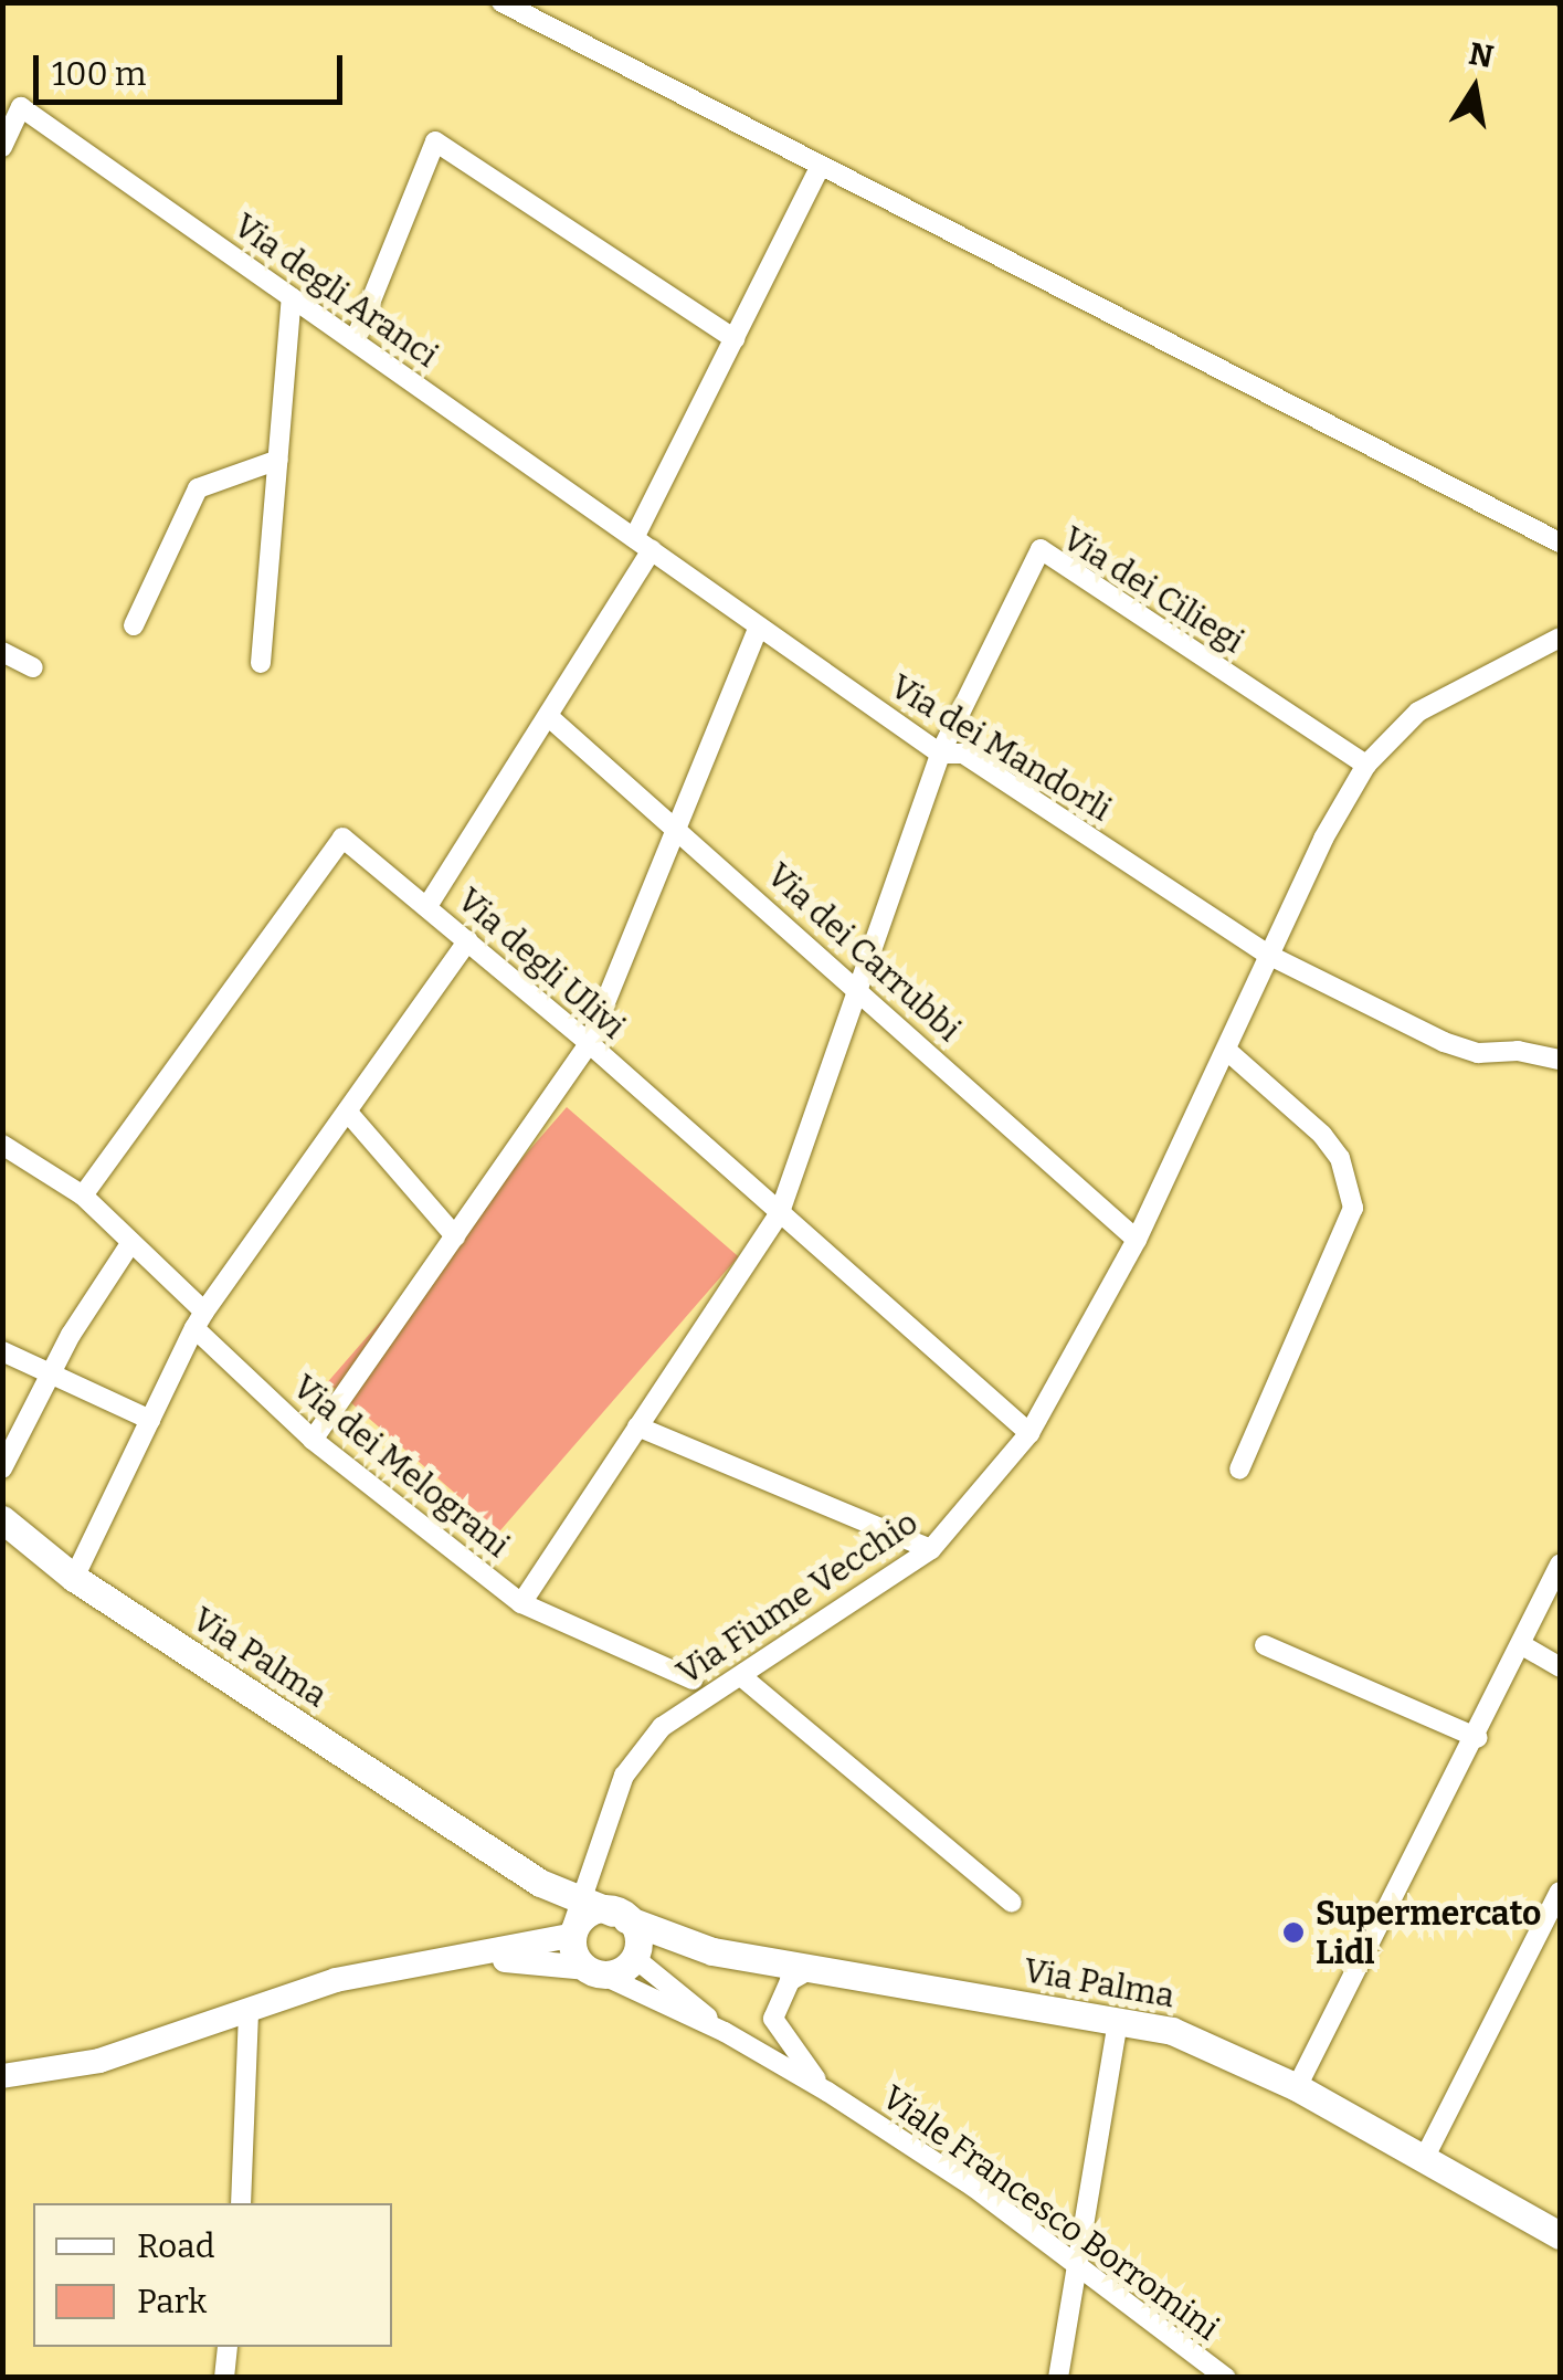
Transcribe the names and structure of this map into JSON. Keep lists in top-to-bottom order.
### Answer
{
  "streets": {
    "main road": ["Via Palma"],
    "street": [
      "Via degli Aranci",
      "Via dei Ciliegi",
      "Via dei Mandorli",
      "Via dei Carrubbi",
      "Via degli Ulivi",
      "Via dei Melograni",
      "Via Fiume Vecchio",
      "Viale Francesco Borromini"
    ]
  },
  "crossings": [
    ["Via degli Aranci", "Via dei Mandorli"],
    ["Via dei Ciliegi", "Via dei Mandorli"],
    ["Via dei Ciliegi", "Via Fiume Vecchio"],
    ["Via dei Mandorli", "Via Fiume Vecchio"],
    ["Via dei Carrubbi", "Via Fiume Vecchio"],
    ["Via degli Ulivi", "Via dei Melograni"],
    ["Via degli Ulivi", "Via Fiume Vecchio"]
  ],
  "places": ["Supermercato Lidl"],
  "legend": ["Road", "Park"],
  "scale_bar": "100 m",
  "north": "top"
}
